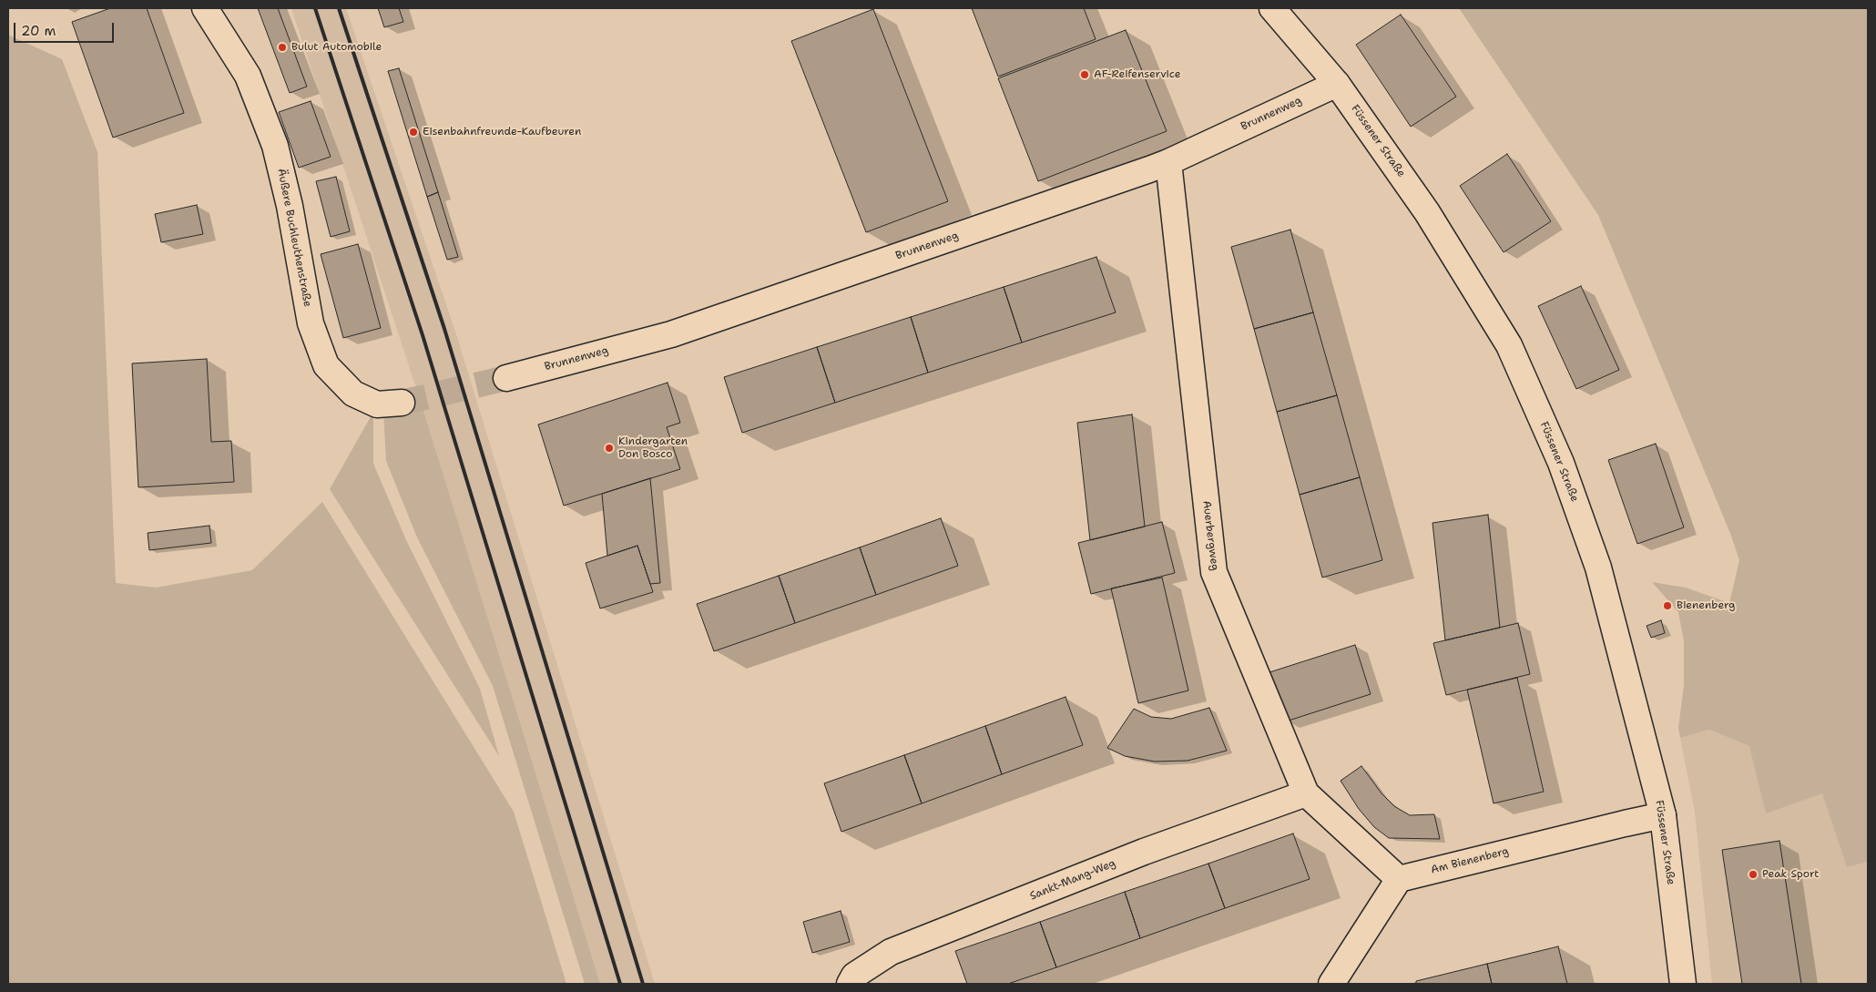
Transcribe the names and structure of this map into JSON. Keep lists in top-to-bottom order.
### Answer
{
  "streets": {
    "street": [
      "Brunnenweg",
      "Füssener Straße",
      "Äußere Buchleuthenstraße",
      "Auerbergweg",
      "Am Bienenberg",
      "Sankt-Mang-Weg"
    ]
  },
  "crossings": [
    ["Brunnenweg", "Füssener Straße"],
    ["Brunnenweg", "Auerbergweg"],
    ["Füssener Straße", "Am Bienenberg"],
    ["Auerbergweg", "Am Bienenberg"],
    ["Auerbergweg", "Sankt-Mang-Weg"]
  ],
  "places": [
    "Bulut Automobile",
    "AF-Reifenservice",
    "Eisenbahnfreunde-Kaufbeuren",
    "Kindergarten Don Bosco",
    "Bienenberg",
    "Peak Sport"
  ],
  "scale_bar": "20 m"
}
